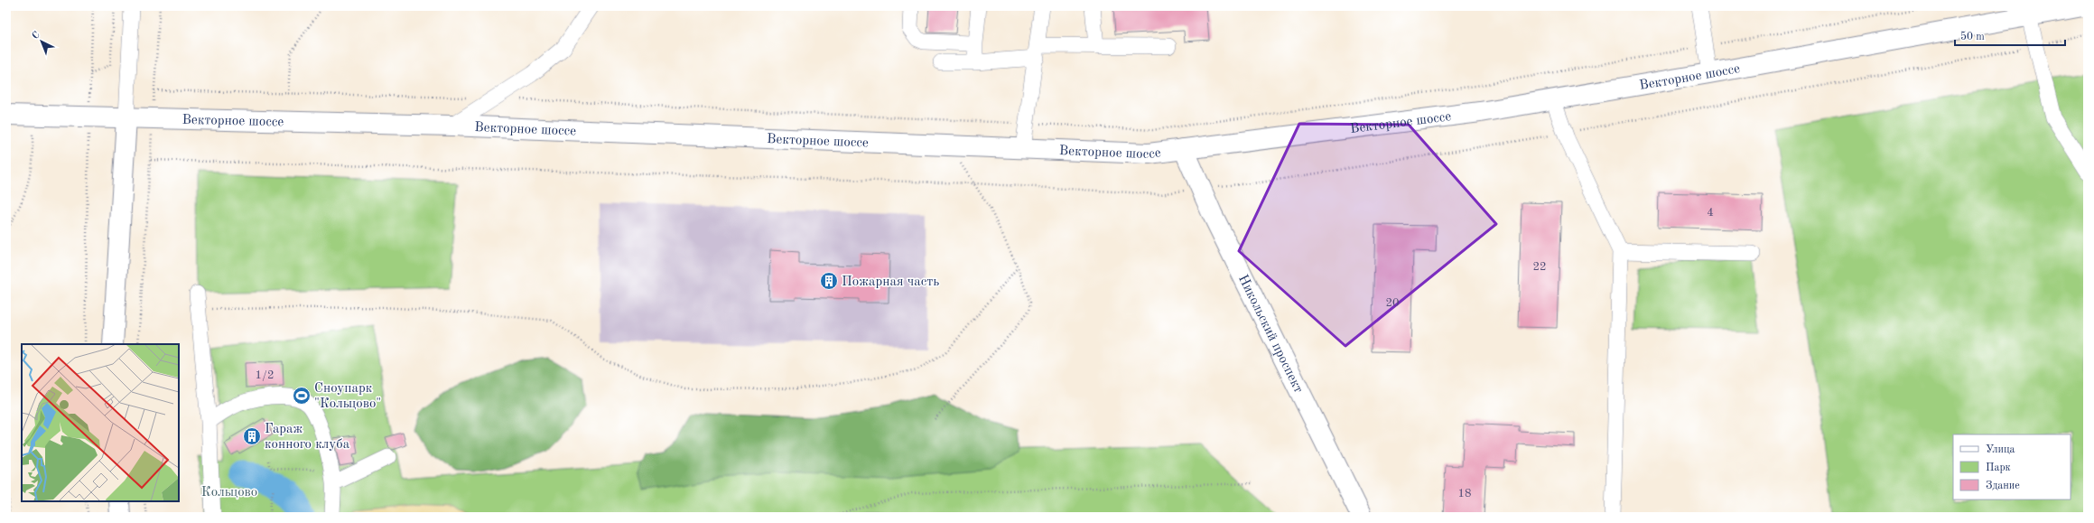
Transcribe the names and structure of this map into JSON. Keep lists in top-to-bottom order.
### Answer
{
  "streets": {
    "main road": ["Векторное шоссе", "Никольский проспект"]
  },
  "crossings": [
    ["Векторное шоссе", "Никольский проспект"]
  ],
  "parks": ["Кольцово"],
  "places": {
    "building": ["Пожарная часть", "Гараж конного клуба"],
    "sports": ["Сноупарк \"Кольцово\""]
  },
  "house_numbers": [
    "4",
    "22",
    "20",
    "1/2",
    "18"
  ],
  "legend": ["Улица", "Парк", "Здание"],
  "scale_bar": "50 m",
  "north": "top left"
}
